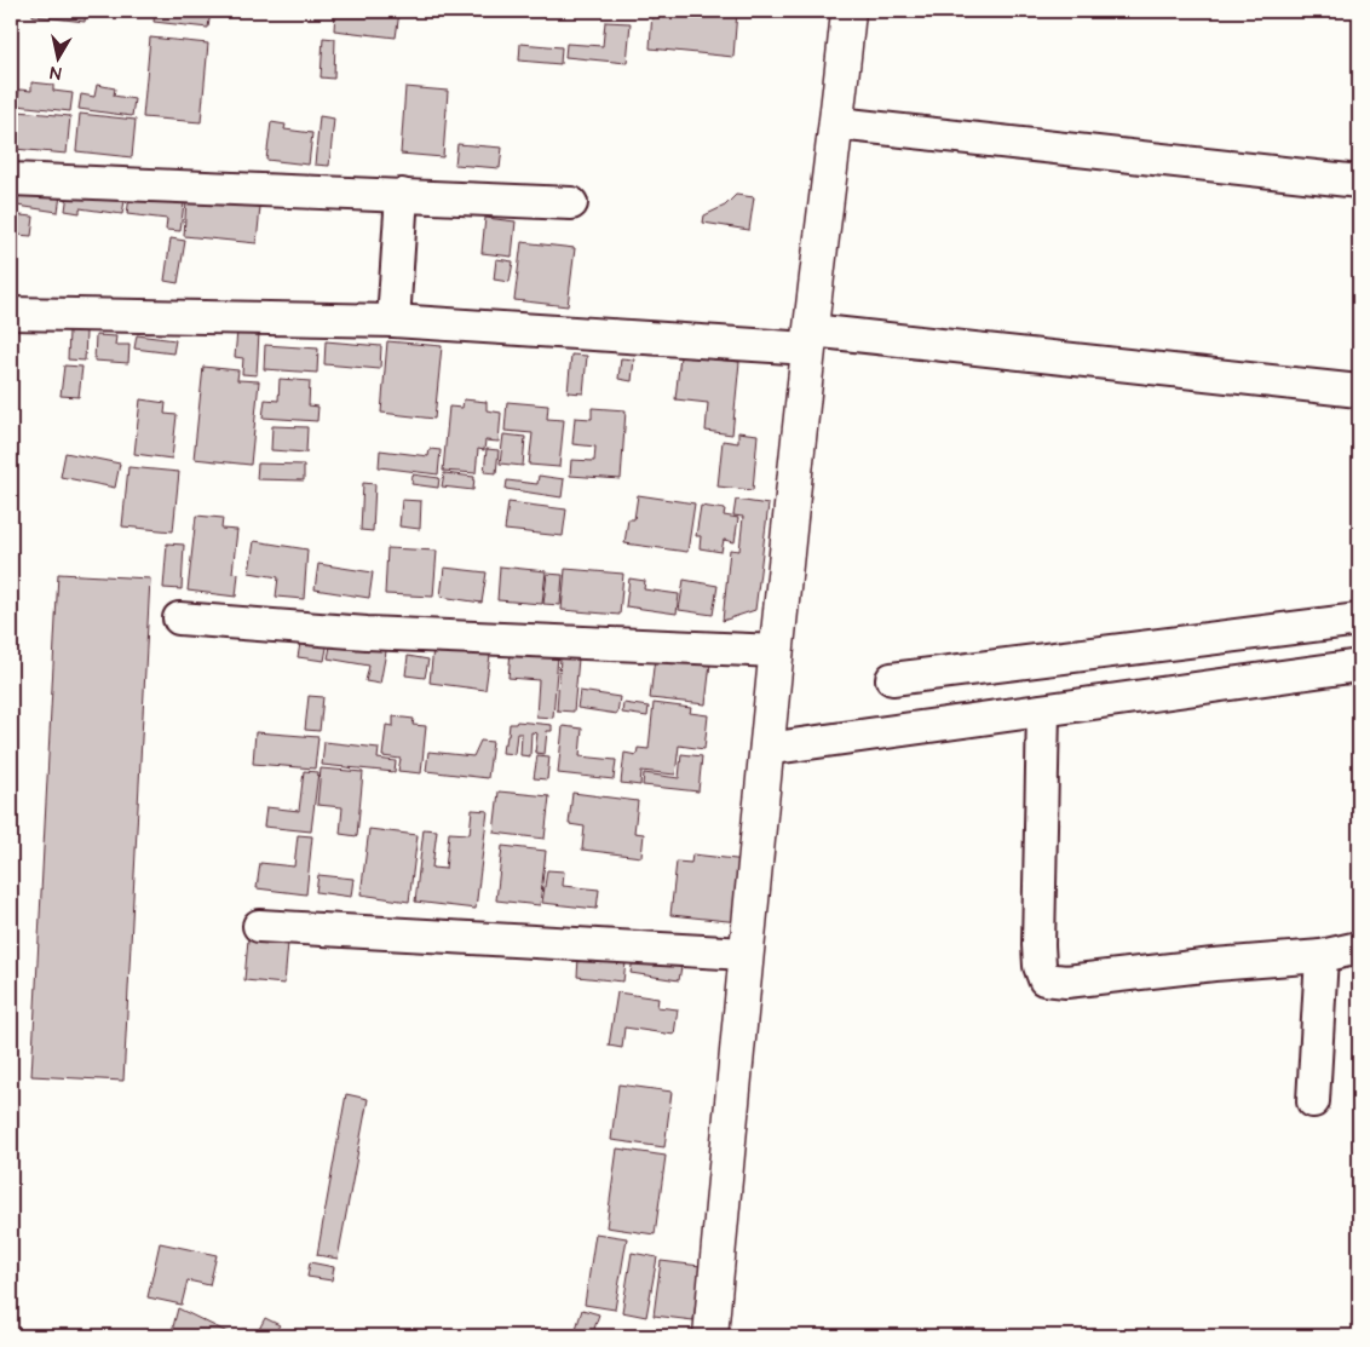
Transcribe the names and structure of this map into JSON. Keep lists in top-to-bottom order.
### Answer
{
  "north": "bottom"
}
